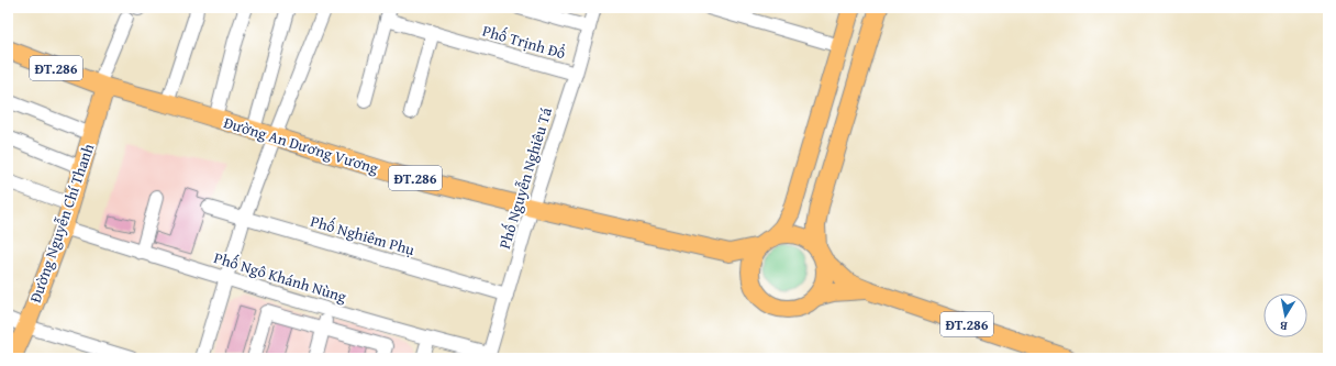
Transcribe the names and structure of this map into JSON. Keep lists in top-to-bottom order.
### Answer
{
  "streets": {
    "main road": ["ĐT.286", "Đường An Dương Vương", "Đường Nguyễn Chí Thanh"],
    "street": [
      "Phố Trịnh Đổ",
      "Phố Nguyễn Nghiêu Tá",
      "Phố Nghiêm Phụ",
      "Phố Ngô Khánh Nùng"
    ]
  },
  "crossings": [
    ["Phố Trịnh Đổ", "Phố Nguyễn Nghiêu Tá"],
    ["ĐT.286", "Đường An Dương Vương"],
    ["Đường An Dương Vương", "Phố Nguyễn Nghiêu Tá"],
    ["Đường An Dương Vương", "Đường Nguyễn Chí Thanh"],
    ["Phố Nguyễn Nghiêu Tá", "Phố Nghiêm Phụ"],
    ["Phố Nguyễn Nghiêu Tá", "Phố Ngô Khánh Nùng"],
    ["Đường Nguyễn Chí Thanh", "Phố Ngô Khánh Nùng"]
  ],
  "north": "bottom"
}
